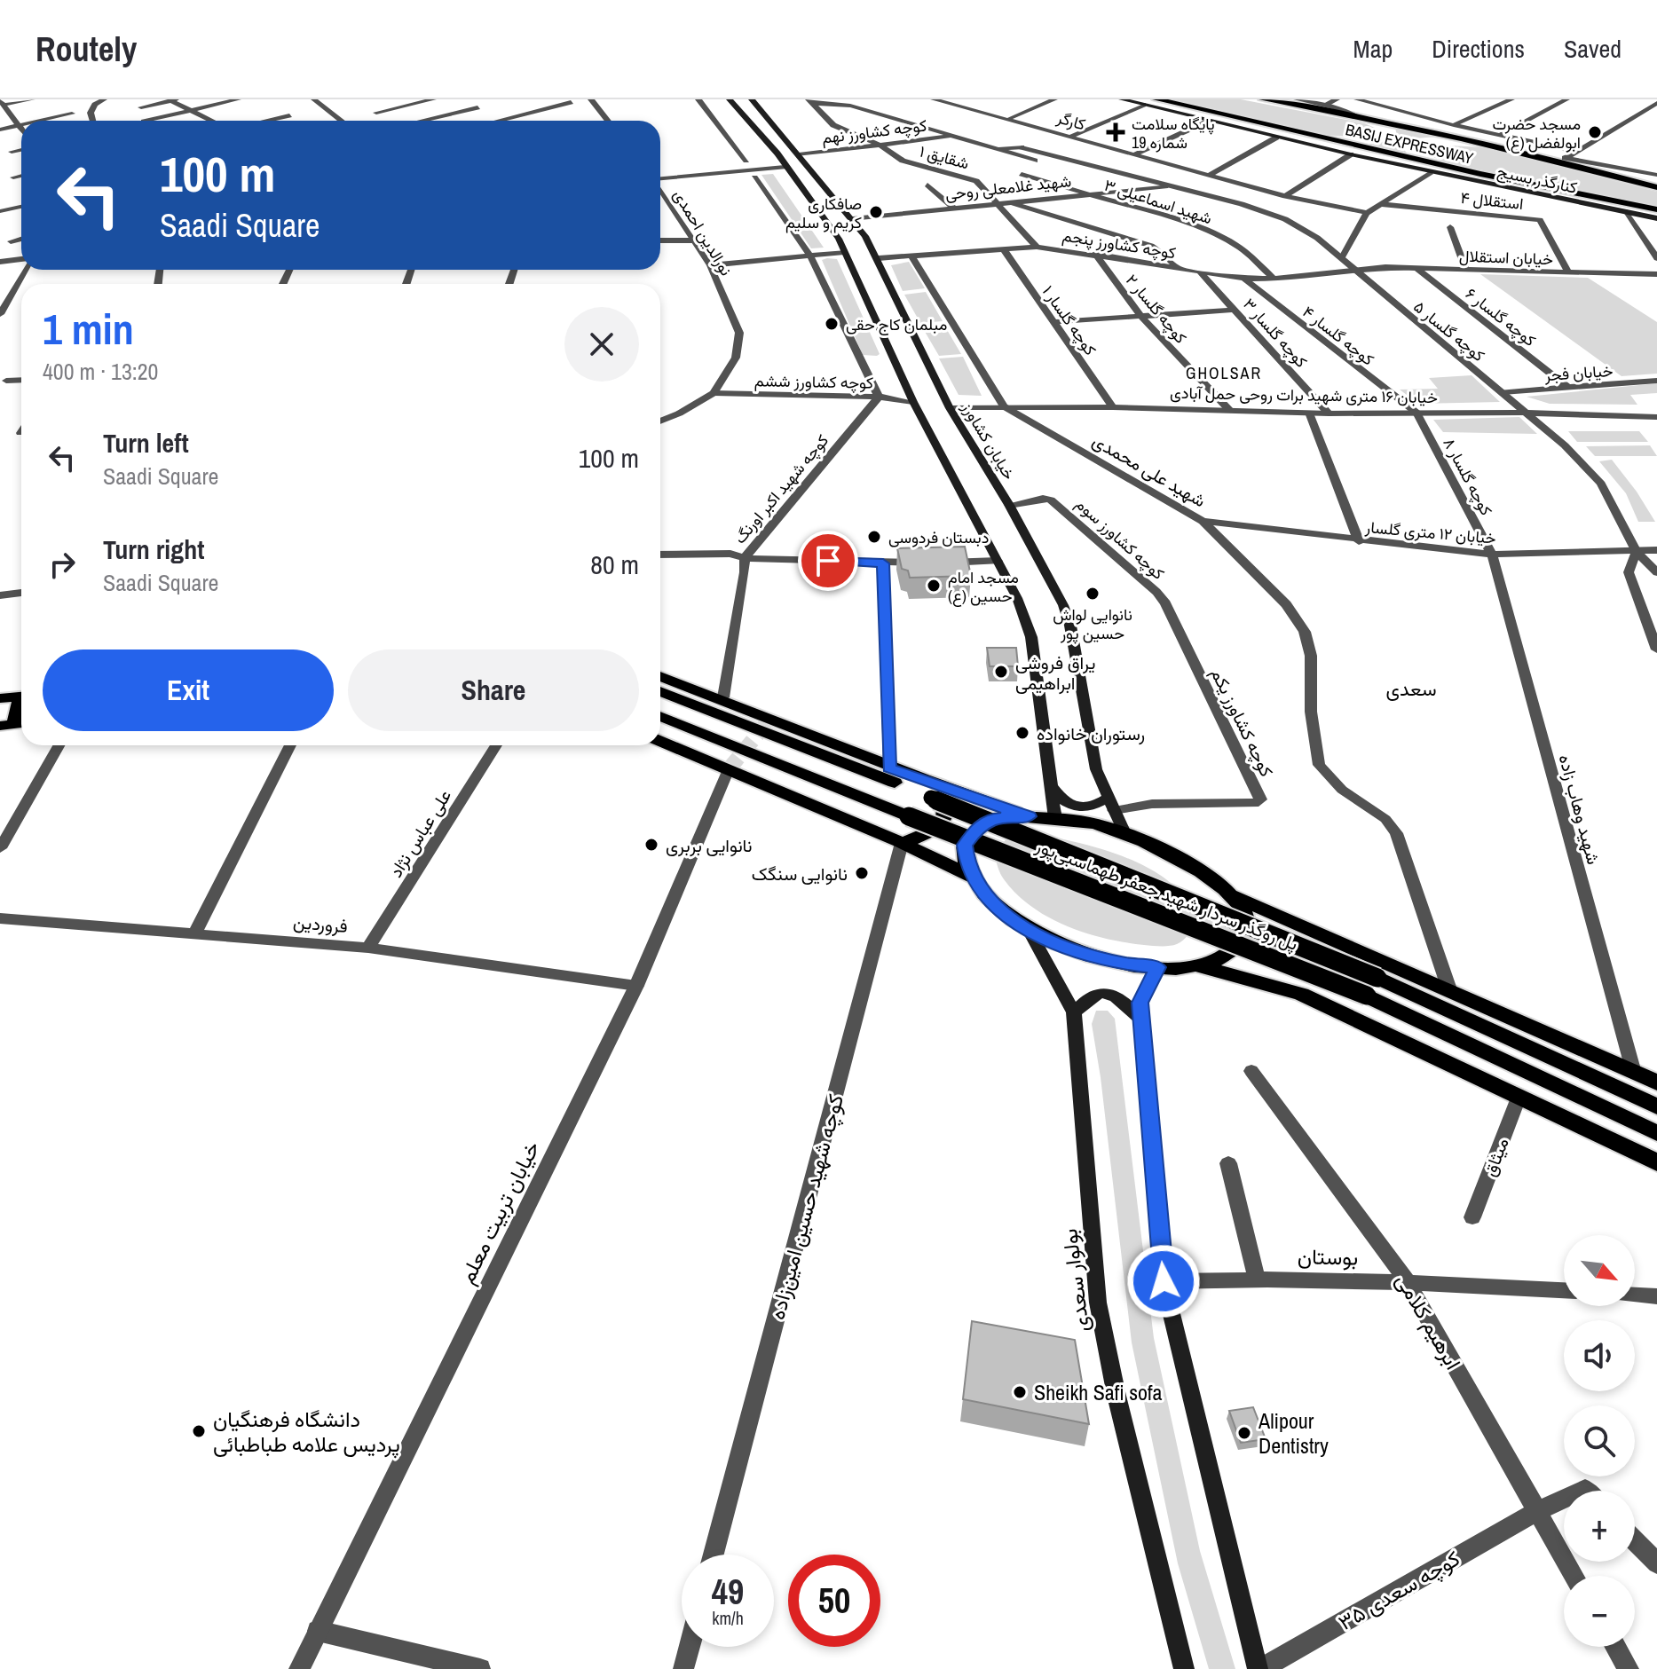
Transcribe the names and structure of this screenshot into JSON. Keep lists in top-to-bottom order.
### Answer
{
  "streets": {
    "highway": ["BASIJ EXPRESSWAY"],
    "main road": [
      "کنارگذر بسیج",
      "خیابان کشاورز",
      "پل روگذر سردار شهید جعفر طهماسبی‌پور",
      "بولوار سعدی"
    ],
    "street": [
      "کارگر",
      "کوچه کشاورز نهم",
      "شقایق ۱",
      "شهید غلامعلی روحی",
      "استقلال ۴",
      "شهید اسماعیلی ۳",
      "نورالدین احمدی",
      "کوچه کشاورز پنجم",
      "خیابان استقلال",
      "کوچه گلسار ۲",
      "کوچه گلسار ۶",
      "کوچه گلسار ۱",
      "کوچه گلسار ۵",
      "کوچه گلسار ۳",
      "کوچه گلسار ۴",
      "خیابان فجر",
      "کوچه کشاورز ششم",
      "خیابان ۱۶ متری شهید برات روحی حمل آبادی",
      "شهید علی محمدی",
      "کوچه گلسار ۸",
      "کوچه شهید اکبر اورنگ",
      "خیابان ۱۲ متری گلسار",
      "کوچه کشاورز سوم",
      "کوچه کشاورز یکم",
      "شهید وهاب زاده",
      "علی عباس نژاد",
      "فروردین",
      "میثاق",
      "کوچه شهید حسین امین‌زاده",
      "خیابان تربیت معلم",
      "بوستان",
      "ابرهیم کلامی",
      "کوچه سعدی ۳۵"
    ]
  },
  "crossings": [
    ["کوچه کشاورز نهم", "شقایق ۱"],
    ["کوچه کشاورز نهم", "خیابان کشاورز"],
    ["شقایق ۱", "شهید غلامعلی روحی"],
    ["شقایق ۱", "کوچه کشاورز پنجم"],
    ["شهید غلامعلی روحی", "شهید اسماعیلی ۳"],
    ["شهید غلامعلی روحی", "کوچه گلسار ۵"],
    ["شهید غلامعلی روحی", "خیابان کشاورز"],
    ["استقلال ۴", "خیابان استقلال"],
    ["شهید اسماعیلی ۳", "کوچه کشاورز پنجم"],
    ["نورالدین احمدی", "کوچه کشاورز ششم"],
    ["کوچه کشاورز پنجم", "خیابان استقلال"],
    ["کوچه کشاورز پنجم", "کوچه گلسار ۲"],
    ["کوچه کشاورز پنجم", "کوچه گلسار ۱"],
    ["کوچه کشاورز پنجم", "کوچه گلسار ۵"],
    ["کوچه کشاورز پنجم", "کوچه گلسار ۳"],
    ["کوچه کشاورز پنجم", "کوچه گلسار ۴"],
    ["کوچه کشاورز پنجم", "خیابان کشاورز"],
    ["خیابان استقلال", "کوچه گلسار ۶"],
    ["خیابان استقلال", "کوچه گلسار ۵"],
    ["کوچه گلسار ۲", "خیابان ۱۶ متری شهید برات روحی حمل آبادی"],
    ["کوچه گلسار ۶", "خیابان فجر"],
    ["کوچه گلسار ۱", "خیابان ۱۶ متری شهید برات روحی حمل آبادی"],
    ["کوچه گلسار ۵", "خیابان فجر"],
    ["کوچه گلسار ۵", "خیابان ۱۶ متری شهید برات روحی حمل آبادی"],
    ["کوچه گلسار ۵", "خیابان ۱۲ متری گلسار"],
    ["کوچه گلسار ۳", "خیابان ۱۶ متری شهید برات روحی حمل آبادی"],
    ["کوچه گلسار ۴", "خیابان ۱۶ متری شهید برات روحی حمل آبادی"],
    ["کوچه گلسار ۴", "کوچه گلسار ۸"],
    ["کوچه کشاورز ششم", "کوچه شهید اکبر اورنگ"],
    ["خیابان ۱۶ متری شهید برات روحی حمل آبادی", "خیابان کشاورز"],
    ["خیابان ۱۶ متری شهید برات روحی حمل آبادی", "شهید علی محمدی"],
    ["خیابان ۱۶ متری شهید برات روحی حمل آبادی", "کوچه گلسار ۸"],
    ["خیابان کشاورز", "کوچه کشاورز سوم"],
    ["خیابان کشاورز", "کوچه کشاورز یکم"],
    ["شهید علی محمدی", "خیابان ۱۲ متری گلسار"],
    ["کوچه گلسار ۸", "خیابان ۱۲ متری گلسار"],
    ["کوچه گلسار ۸", "شهید وهاب زاده"],
    ["خیابان ۱۲ متری گلسار", "شهید وهاب زاده"],
    ["کوچه کشاورز سوم", "کوچه کشاورز یکم"],
    ["علی عباس نژاد", "فروردین"],
    ["فروردین", "خیابان تربیت معلم"],
    ["بوستان", "ابرهیم کلامی"],
    ["ابرهیم کلامی", "کوچه سعدی ۳۵"]
  ],
  "districts": ["GHOLSAR", "سعدی"],
  "places": {
    "health": ["پایگاه سلامت شماره 19"],
    "other": [
      "مسجد حضرت ابولفضل (ع)",
      "صافکاری کریم و سلیم",
      "مبلمان کاج حقی",
      "دبستان فردوسی",
      "مسجد امام حسین (ع)",
      "نانوایی لواش حسین پور",
      "یراق فروشی ابراهیمی",
      "رستوران خانواده",
      "نانوایی بربری",
      "نانوایی سنگک",
      "Sheikh Safi sofa",
      "دانشگاه فرهنگیان پردیس علامه طباطبائی",
      "Alipour Dentistry"
    ]
  },
  "north": "bottom right",
  "page": {
    "header": "Routely",
    "nav": ["Map", "Directions", "Saved"],
    "turn": ["100 m", "Saadi Square"],
    "heading": ["1 min", "400 m · 13:20"],
    "list": [
      {
        "name": "Turn left",
        "note": "Saadi Square",
        "value": "100 m"
      },
      {
        "name": "Turn right",
        "note": "Saadi Square",
        "value": "80 m"
      }
    ],
    "buttons": ["Exit", "Share"],
    "map_buttons": ["+", "−"],
    "speed": "49 km/h",
    "limit": "50"
  }
}
